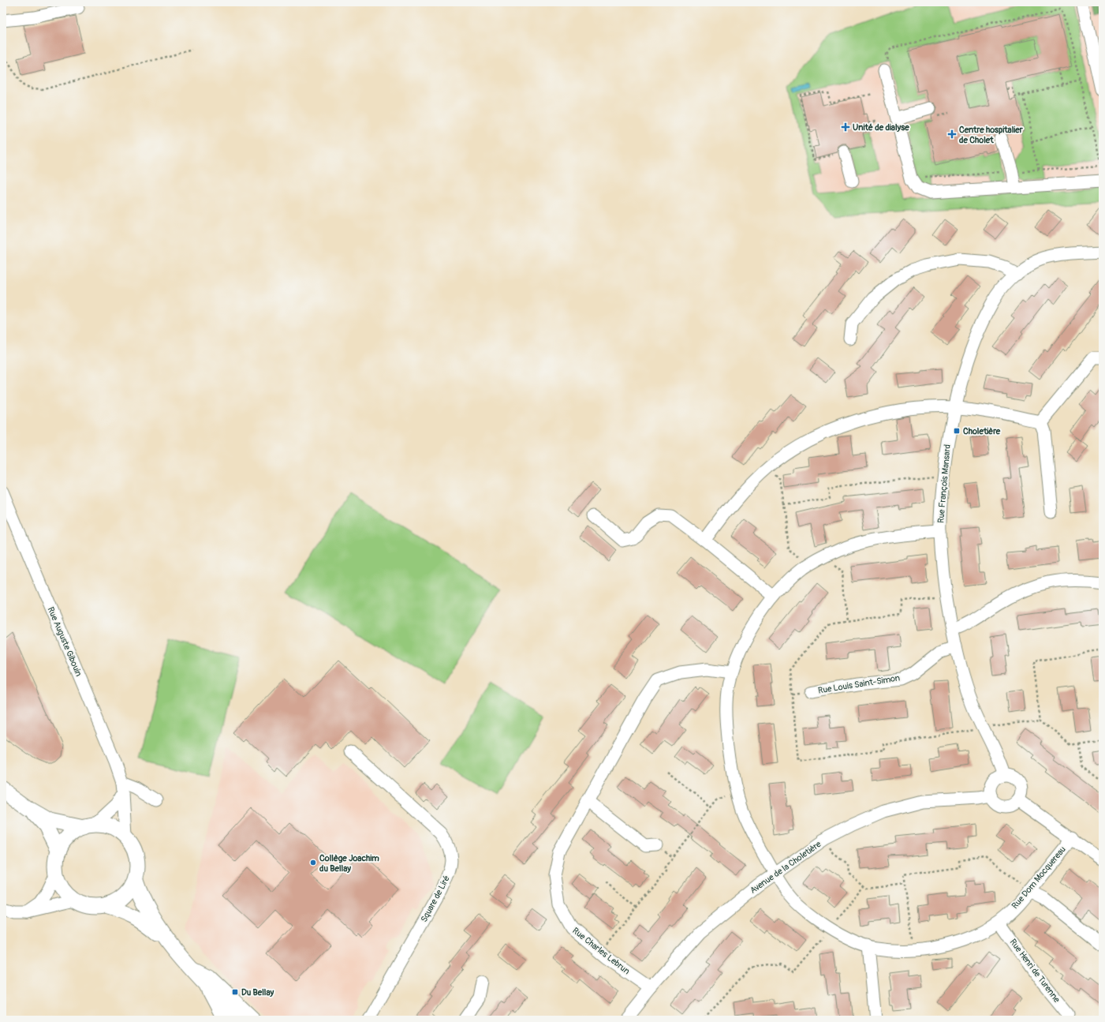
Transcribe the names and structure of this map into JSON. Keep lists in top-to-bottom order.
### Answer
{
  "streets": {
    "street": [
      "Rue François Mansard",
      "Rue Auguste Gibouin",
      "Rue Louis Saint-Simon",
      "Avenue de la Choletière",
      "Rue Dom Mocquereau",
      "Square de Liré",
      "Rue Charles Lebrun",
      "Rue Henri de Turenne"
    ]
  },
  "crossings": [
    ["Rue François Mansard", "Rue Louis Saint-Simon"],
    ["Rue François Mansard", "Avenue de la Choletière"],
    ["Rue François Mansard", "Rue Dom Mocquereau"],
    ["Avenue de la Choletière", "Rue Dom Mocquereau"],
    ["Avenue de la Choletière", "Rue Charles Lebrun"],
    ["Rue Dom Mocquereau", "Rue Charles Lebrun"],
    ["Rue Dom Mocquereau", "Rue Henri de Turenne"]
  ],
  "places": {
    "health": ["Unité de dialyse", "Centre hospitalier de Cholet"],
    "transit": ["Choletière", "Du Bellay"],
    "other": ["Collège Joachim du Bellay"]
  }
}
